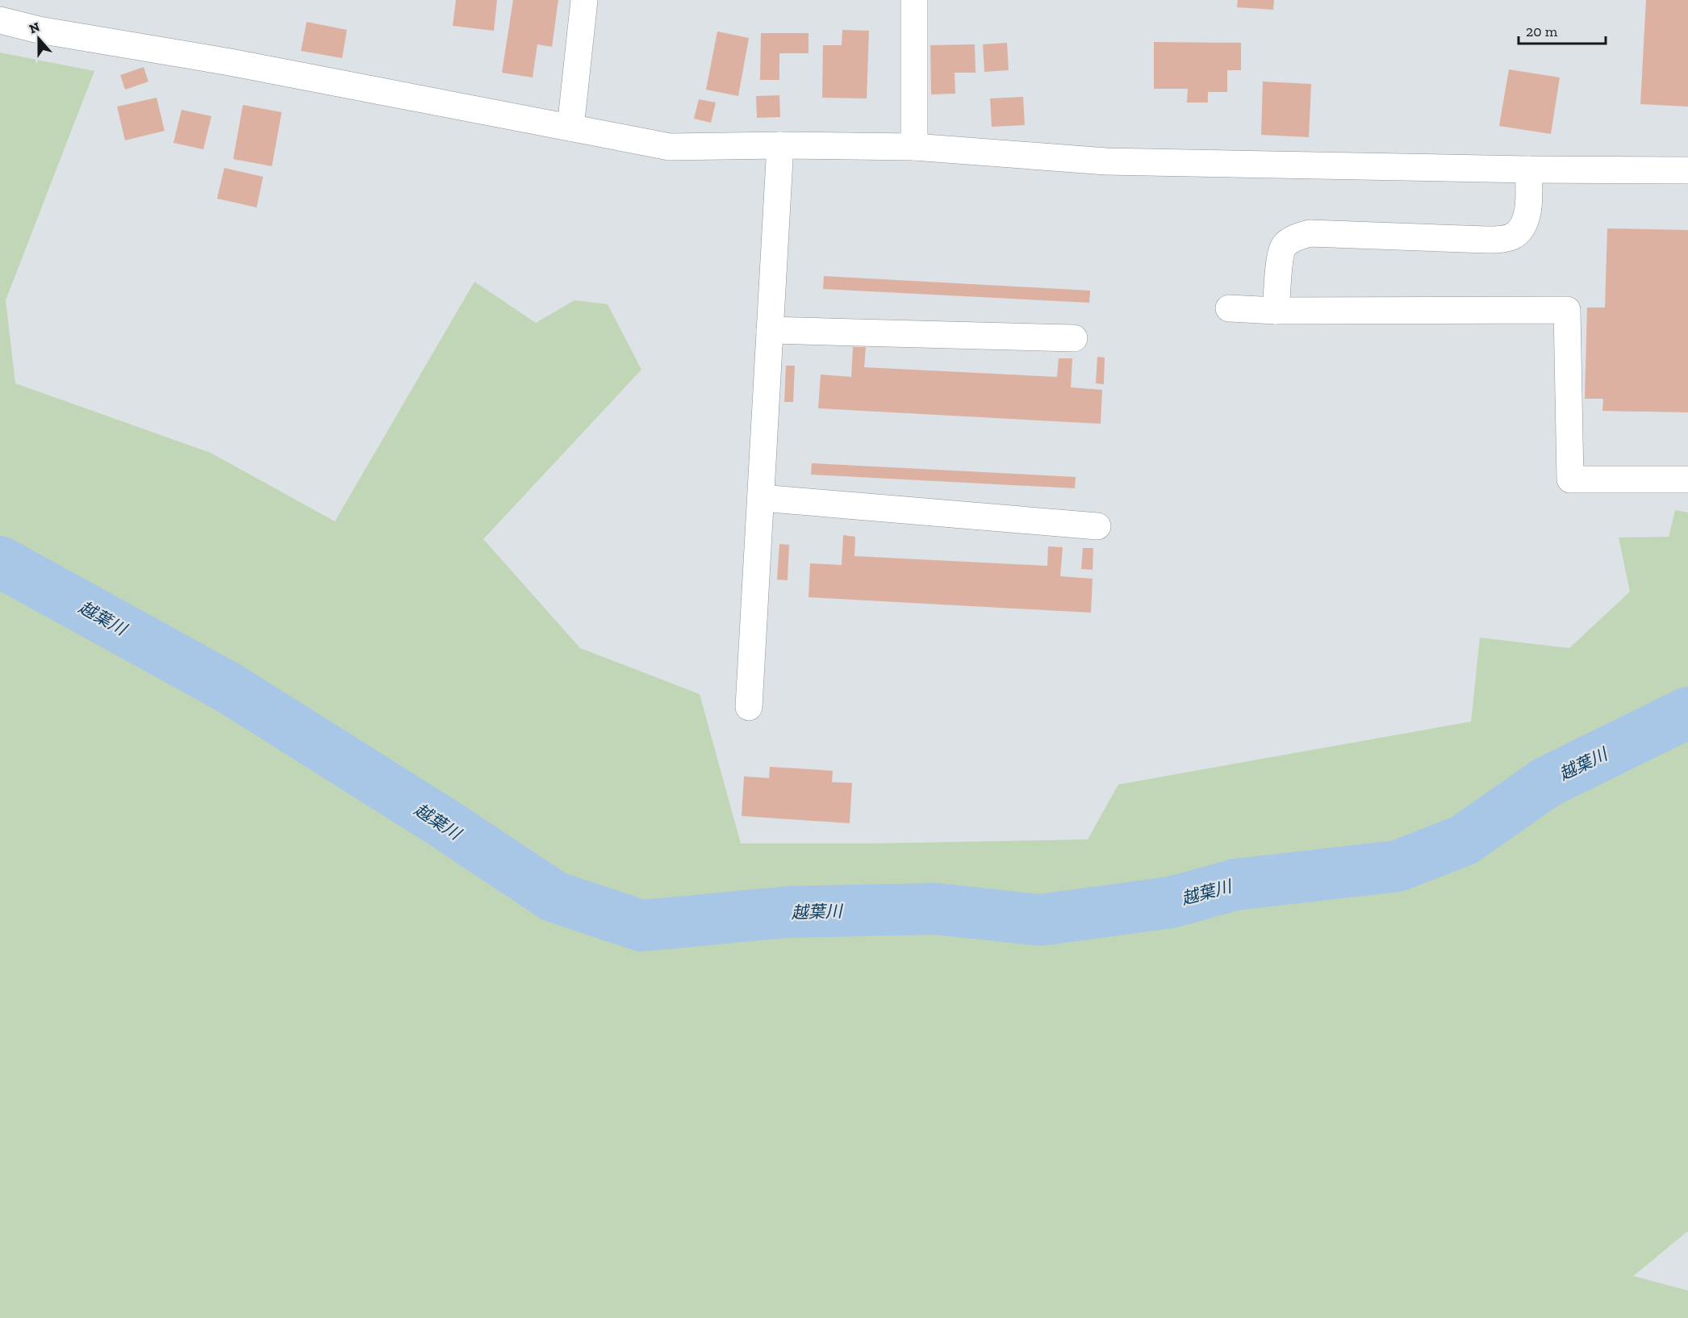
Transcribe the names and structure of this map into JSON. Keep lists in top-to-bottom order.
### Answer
{
  "water": ["越葉川"],
  "scale_bar": "20 m",
  "north": "top"
}
